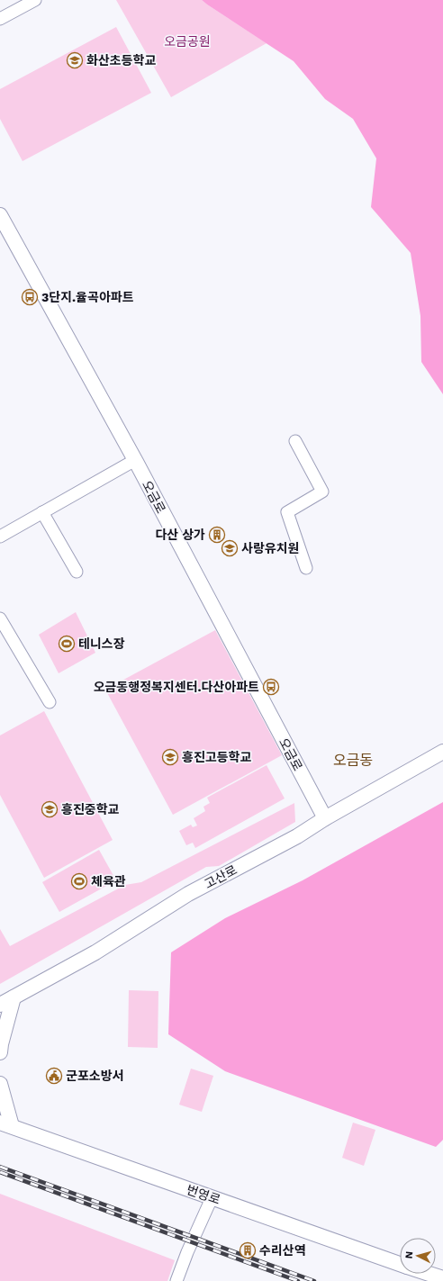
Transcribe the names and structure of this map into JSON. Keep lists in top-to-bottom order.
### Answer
{
  "streets": {
    "street": ["오금로", "고산로", "번영로"]
  },
  "crossings": [
    ["오금로", "고산로"]
  ],
  "districts": ["오금동"],
  "parks": ["오금공원"],
  "places": {
    "school or university": [
      "화산초등학교",
      "사랑유치원",
      "흥진고등학교",
      "흥진중학교"
    ],
    "bus stop": ["3단지.율곡아파트", "오금동행정복지센터.다산아파트"],
    "building": ["다산 상가", "수리산역"],
    "sports": ["테니스장", "체육관"],
    "public building": ["군포소방서"]
  },
  "north": "left"
}
